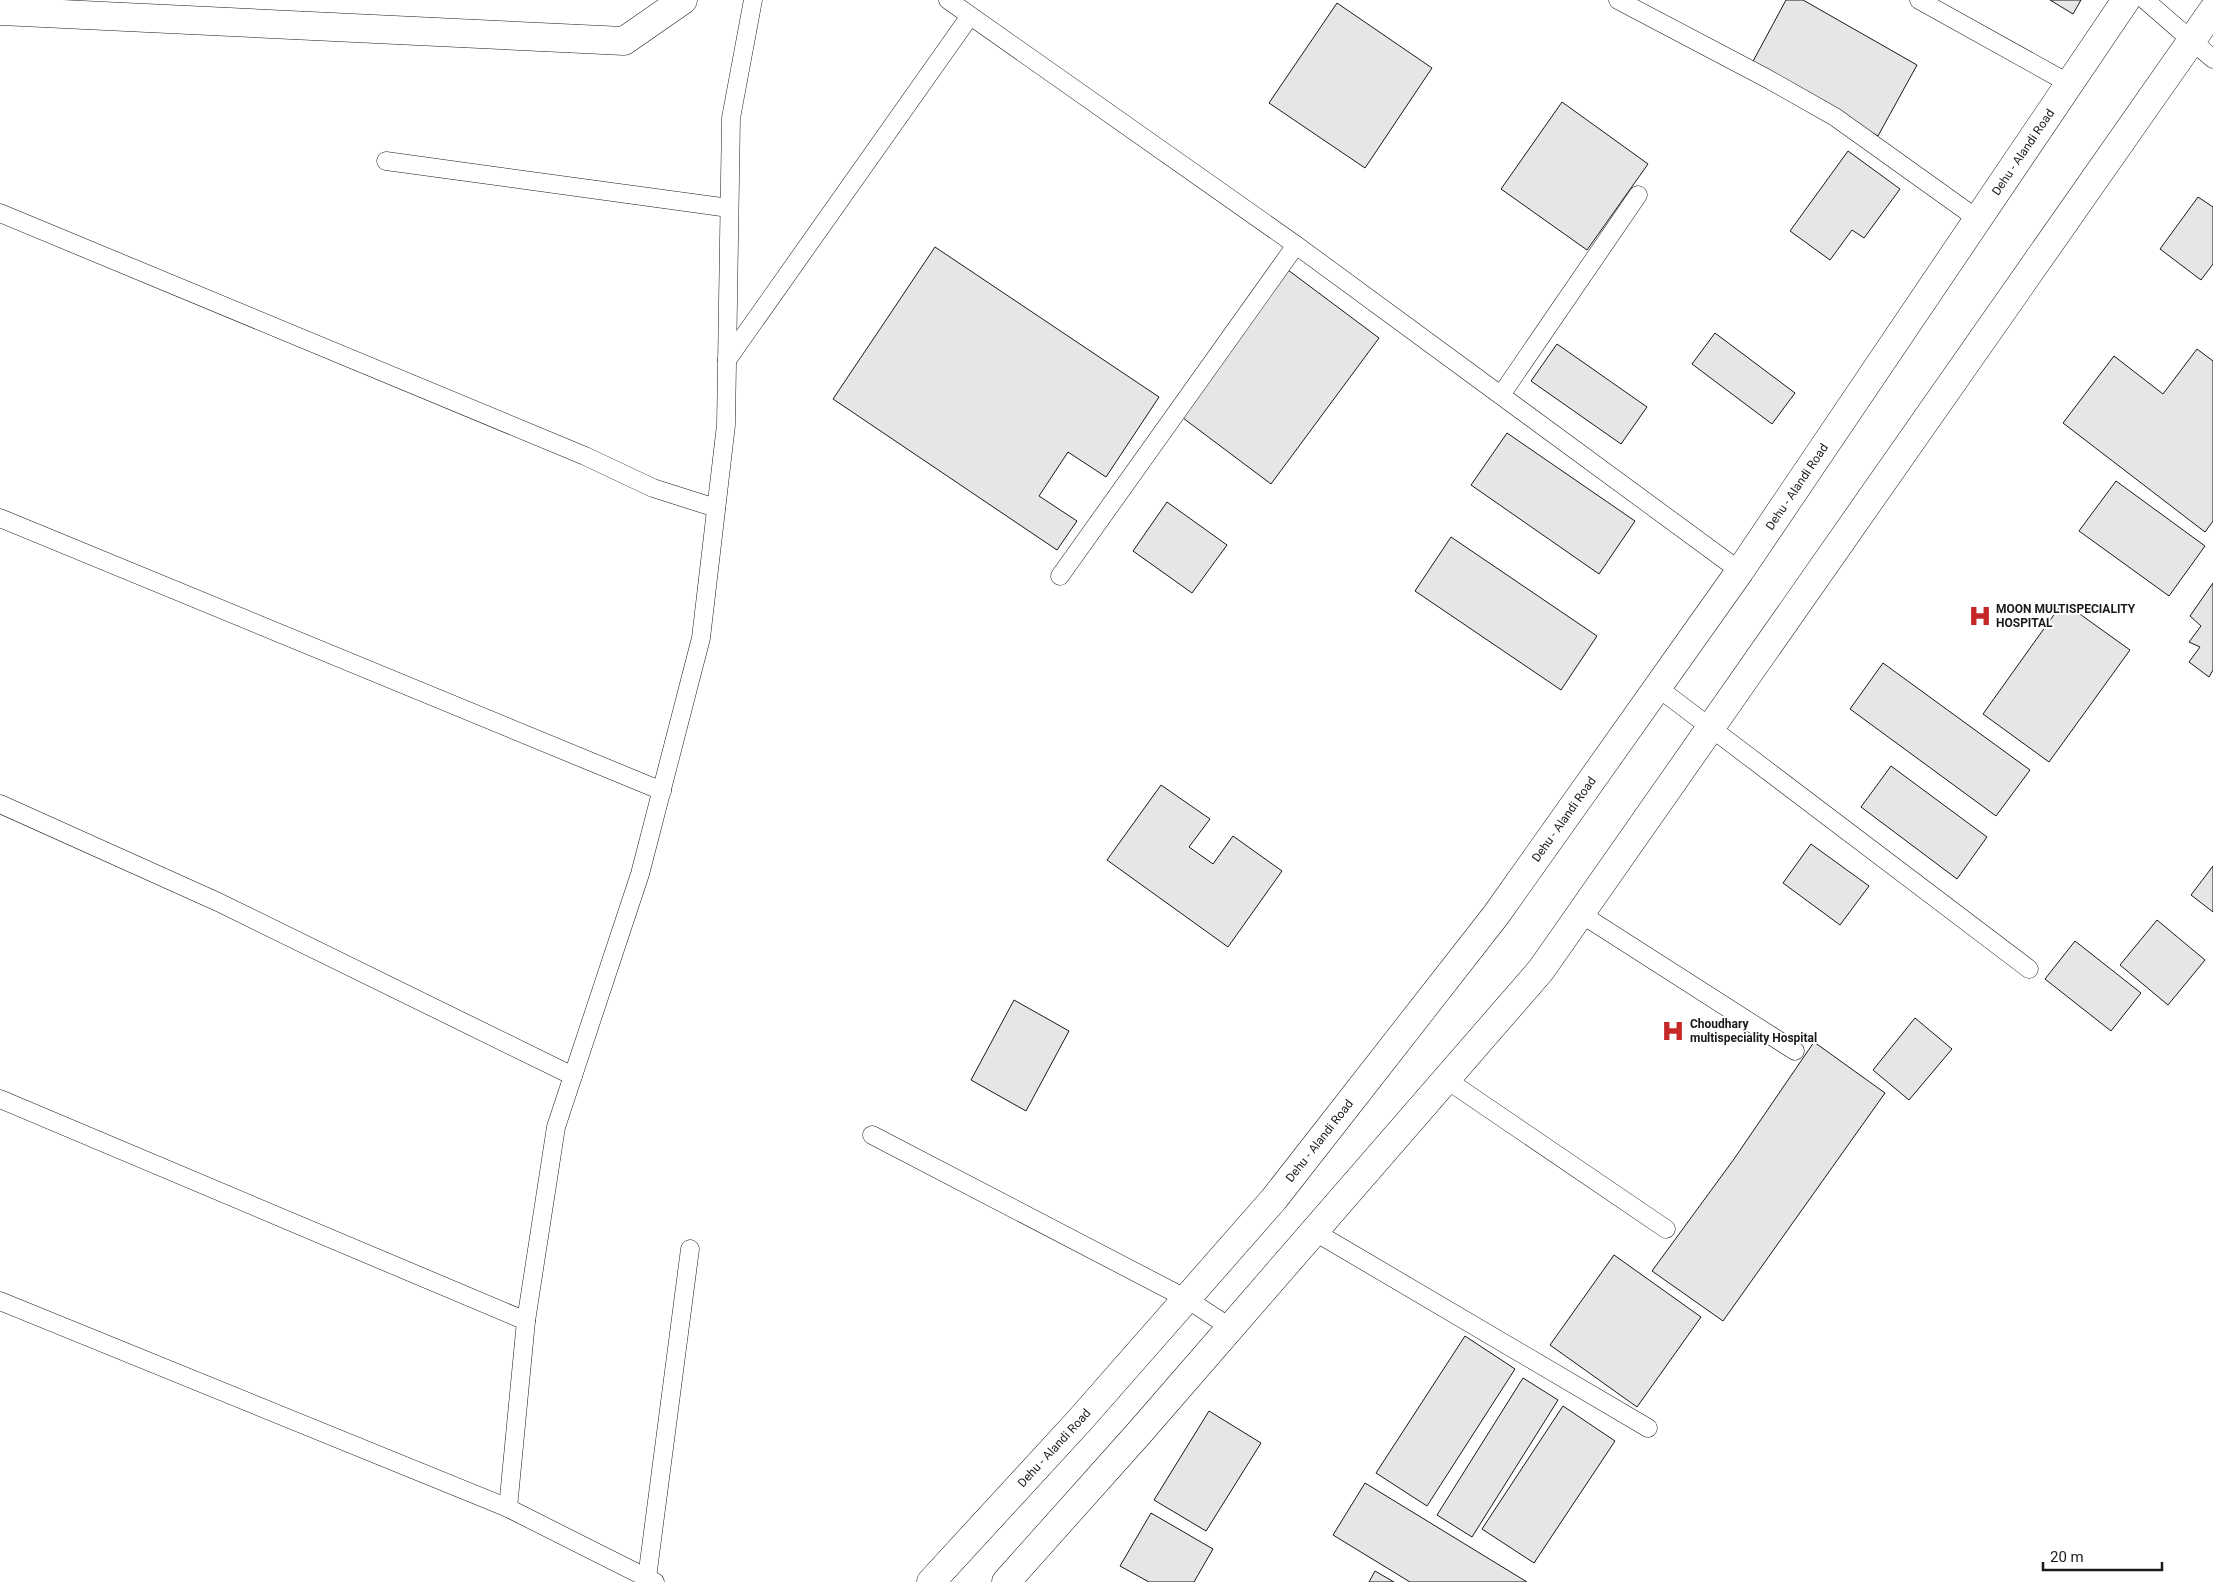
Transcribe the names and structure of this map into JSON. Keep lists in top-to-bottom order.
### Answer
{
  "streets": {
    "main road": ["Dehu - Alandi Road"]
  },
  "places": {
    "hospital": ["MOON MULTISPECIALITY HOSPITAL", "Choudhary multispeciality Hospital"]
  },
  "scale_bar": "20 m"
}
